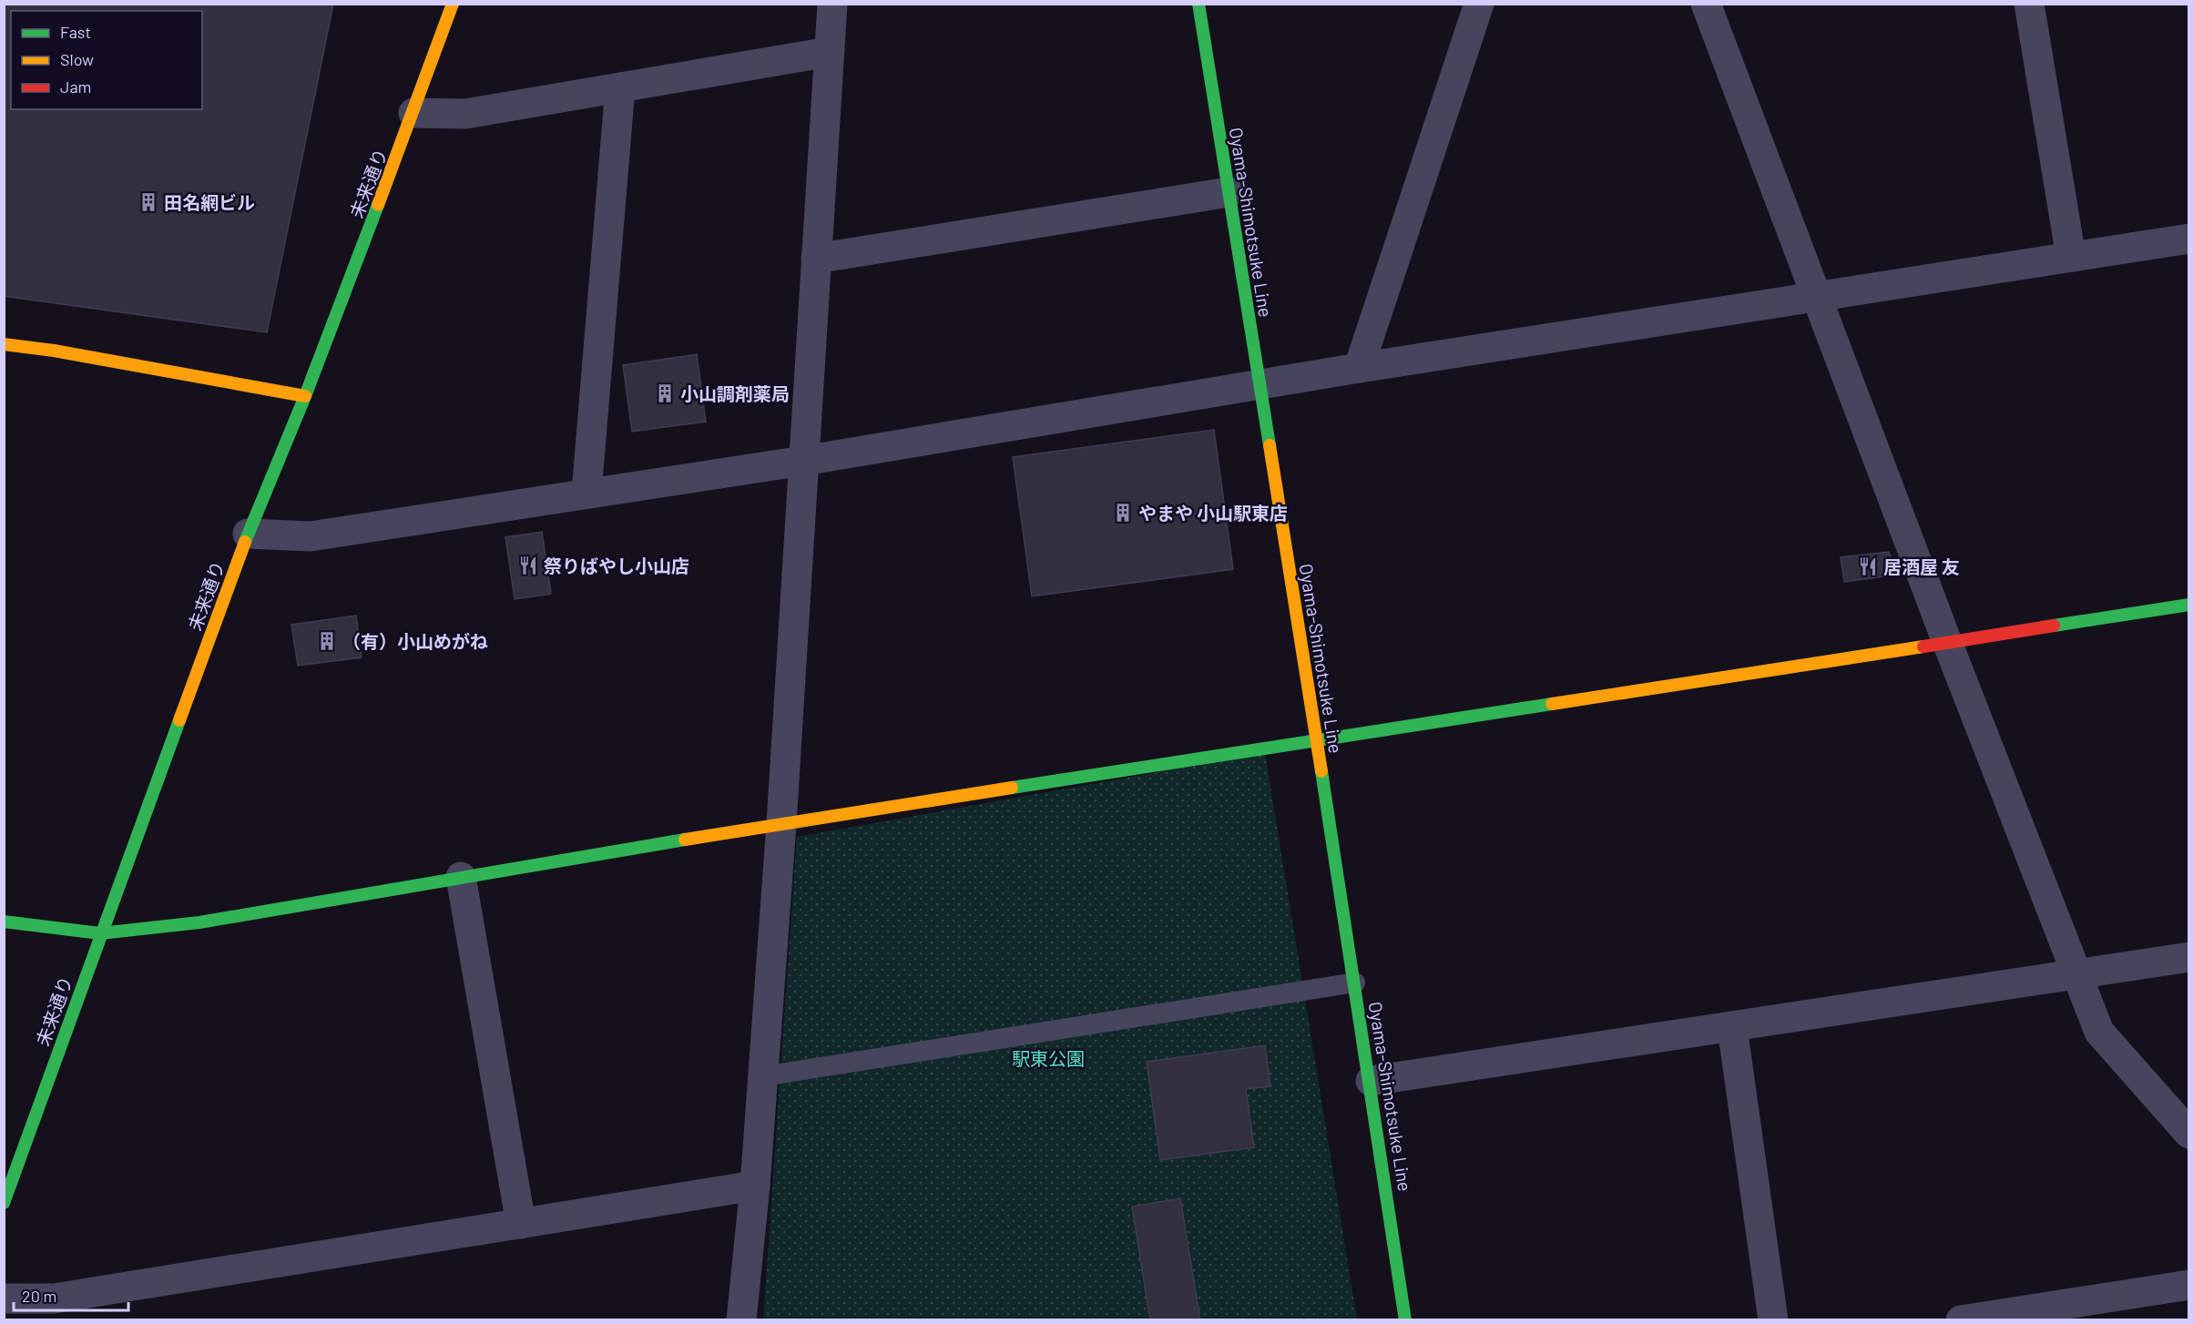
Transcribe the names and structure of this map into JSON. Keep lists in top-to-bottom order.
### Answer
{
  "streets": {
    "street": ["未来通り", "Oyama-Shimotsuke Line"]
  },
  "parks": ["駅東公園"],
  "places": {
    "building": [
      "田名網ビル",
      "小山調剤薬局",
      "やまや 小山駅東店",
      "（有）小山めがね"
    ],
    "restaurant": ["祭りばやし小山店", "居酒屋 友"]
  },
  "legend": ["Fast", "Slow", "Jam"],
  "scale_bar": "20 m"
}
